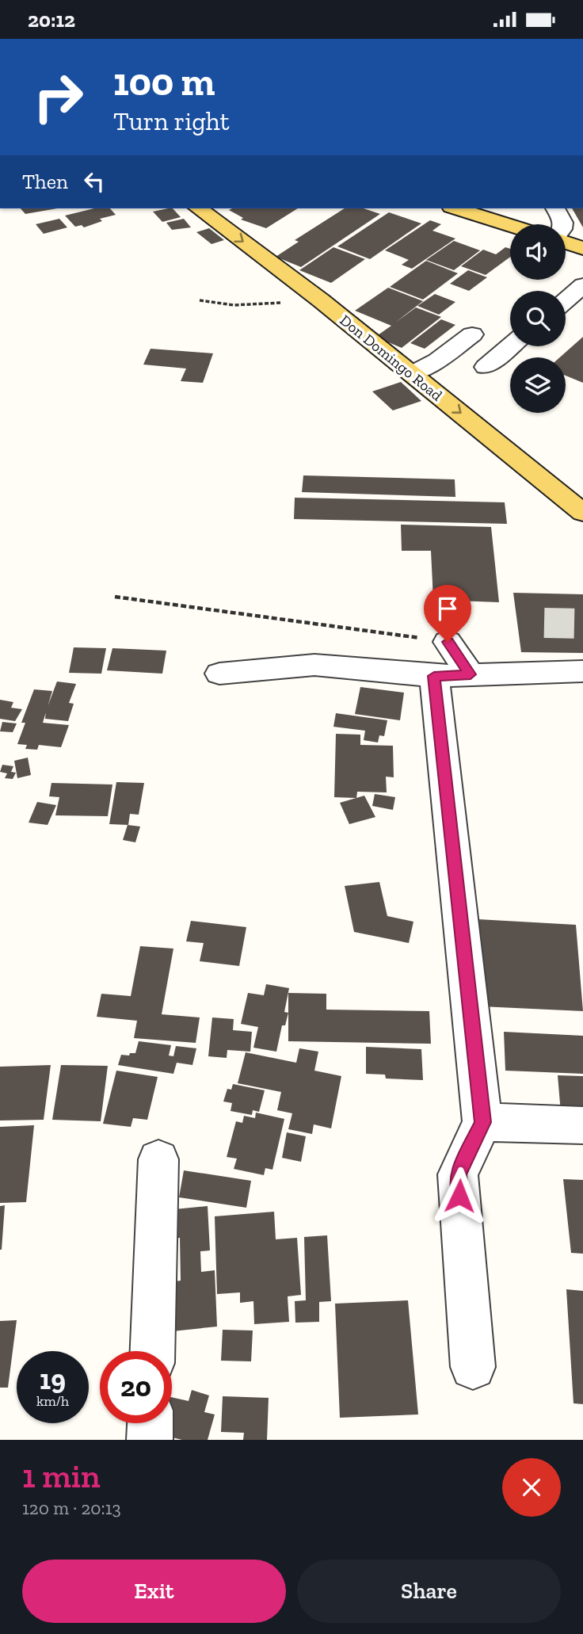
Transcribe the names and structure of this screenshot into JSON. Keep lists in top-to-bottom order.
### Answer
{
  "streets": {
    "main road": ["Don Domingo Road"]
  },
  "one_way": ["Don Domingo Road"],
  "page": {
    "status": "20:12",
    "turn": ["100 m", "Turn right"],
    "then": "Then",
    "speed": "19 km/h",
    "limit": "20",
    "heading": ["1 min", "120 m · 20:13"],
    "buttons": ["Exit", "Share"]
  }
}
